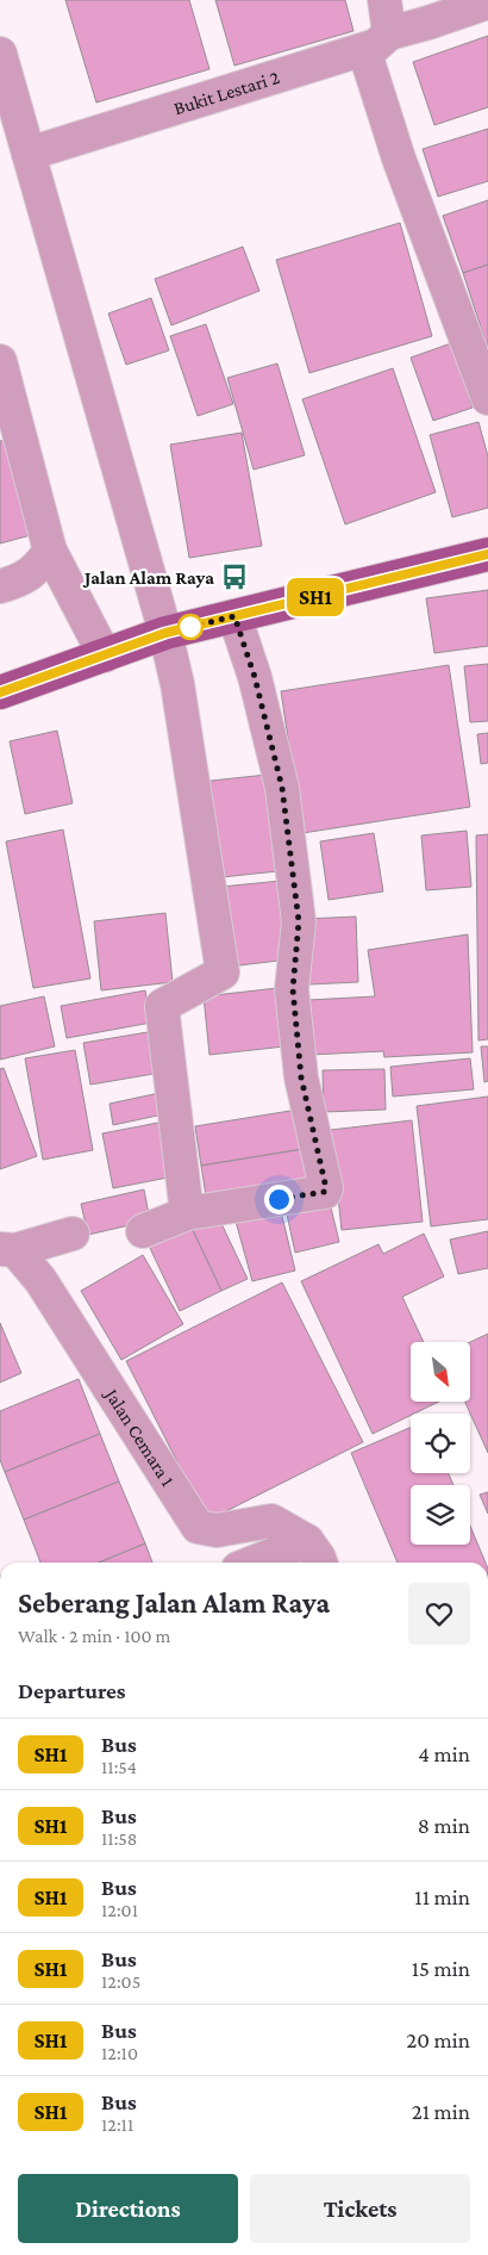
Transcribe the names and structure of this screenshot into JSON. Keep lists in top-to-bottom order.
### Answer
{
  "streets": {
    "street": ["Bukit Lestari 2", "Jalan Cemara 1"]
  },
  "places": {
    "bus stop": ["Jalan Alam Raya"]
  },
  "lines": ["bus line SH1"],
  "north": "bottom right",
  "page": {
    "on_map": "SH1",
    "heading": [
      ["Seberang Jalan Alam Raya", "Walk · 2 min · 100 m"],
      "Departures"
    ],
    "list": [
      {
        "mark": "SH1",
        "name": "Bus",
        "note": "11:54",
        "value": "4 min"
      },
      {
        "mark": "SH1",
        "name": "Bus",
        "note": "11:58",
        "value": "8 min"
      },
      {
        "mark": "SH1",
        "name": "Bus",
        "note": "12:01",
        "value": "11 min"
      },
      {
        "mark": "SH1",
        "name": "Bus",
        "note": "12:05",
        "value": "15 min"
      },
      {
        "mark": "SH1",
        "name": "Bus",
        "note": "12:10",
        "value": "20 min"
      },
      {
        "mark": "SH1",
        "name": "Bus",
        "note": "12:11",
        "value": "21 min"
      }
    ],
    "buttons": ["Directions", "Tickets"]
  }
}
